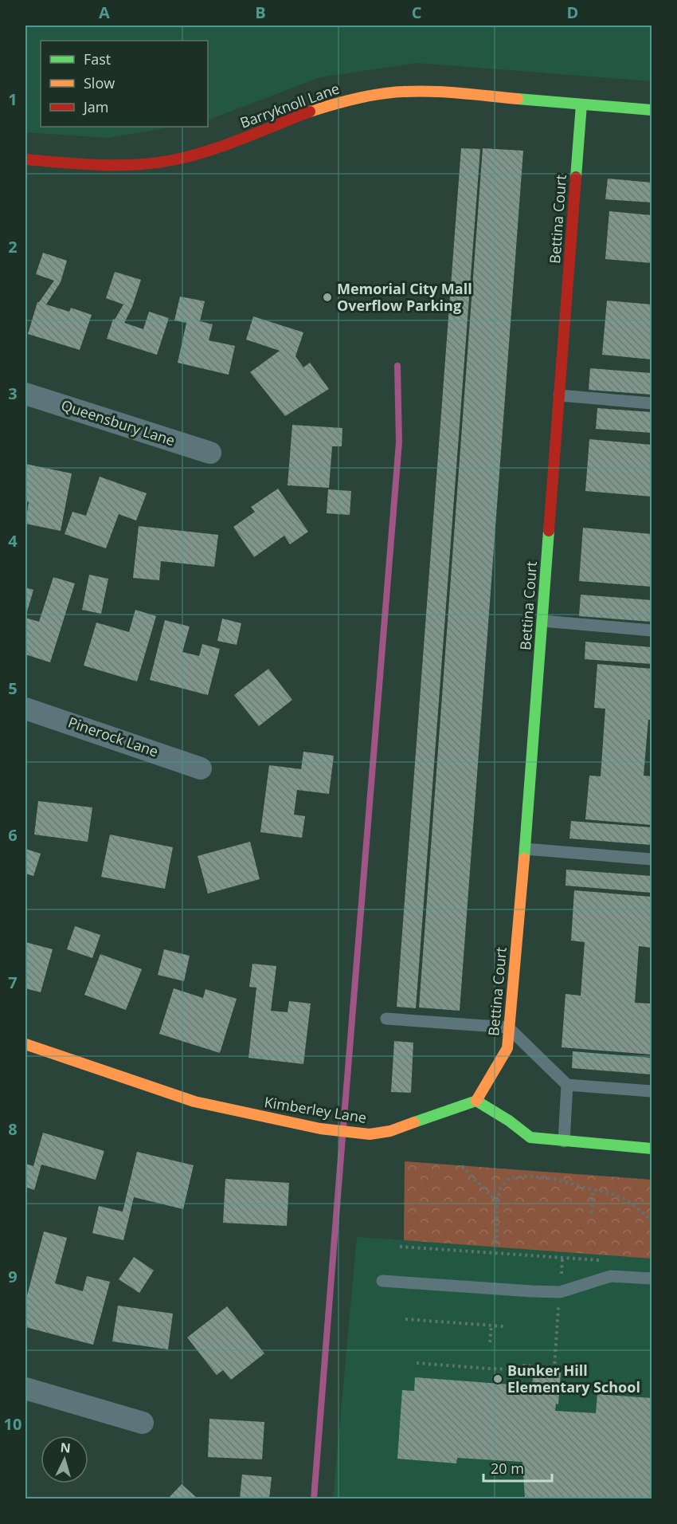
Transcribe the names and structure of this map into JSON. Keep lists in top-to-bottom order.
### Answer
{
  "streets": {
    "street": [
      "Barryknoll Lane",
      "Bettina Court",
      "Queensbury Lane",
      "Pinerock Lane",
      "Kimberley Lane"
    ]
  },
  "crossings": [
    ["Barryknoll Lane", "Bettina Court"],
    ["Bettina Court", "Kimberley Lane"]
  ],
  "places": ["Memorial City Mall Overflow Parking", "Bunker Hill Elementary School"],
  "legend": ["Fast", "Slow", "Jam"],
  "scale_bar": "20 m",
  "north": "top",
  "grid": {
    "columns": [
      "A",
      "B",
      "C",
      "D"
    ],
    "rows": [
      "1",
      "2",
      "3",
      "4",
      "5",
      "6",
      "7",
      "8",
      "9",
      "10"
    ]
  }
}
